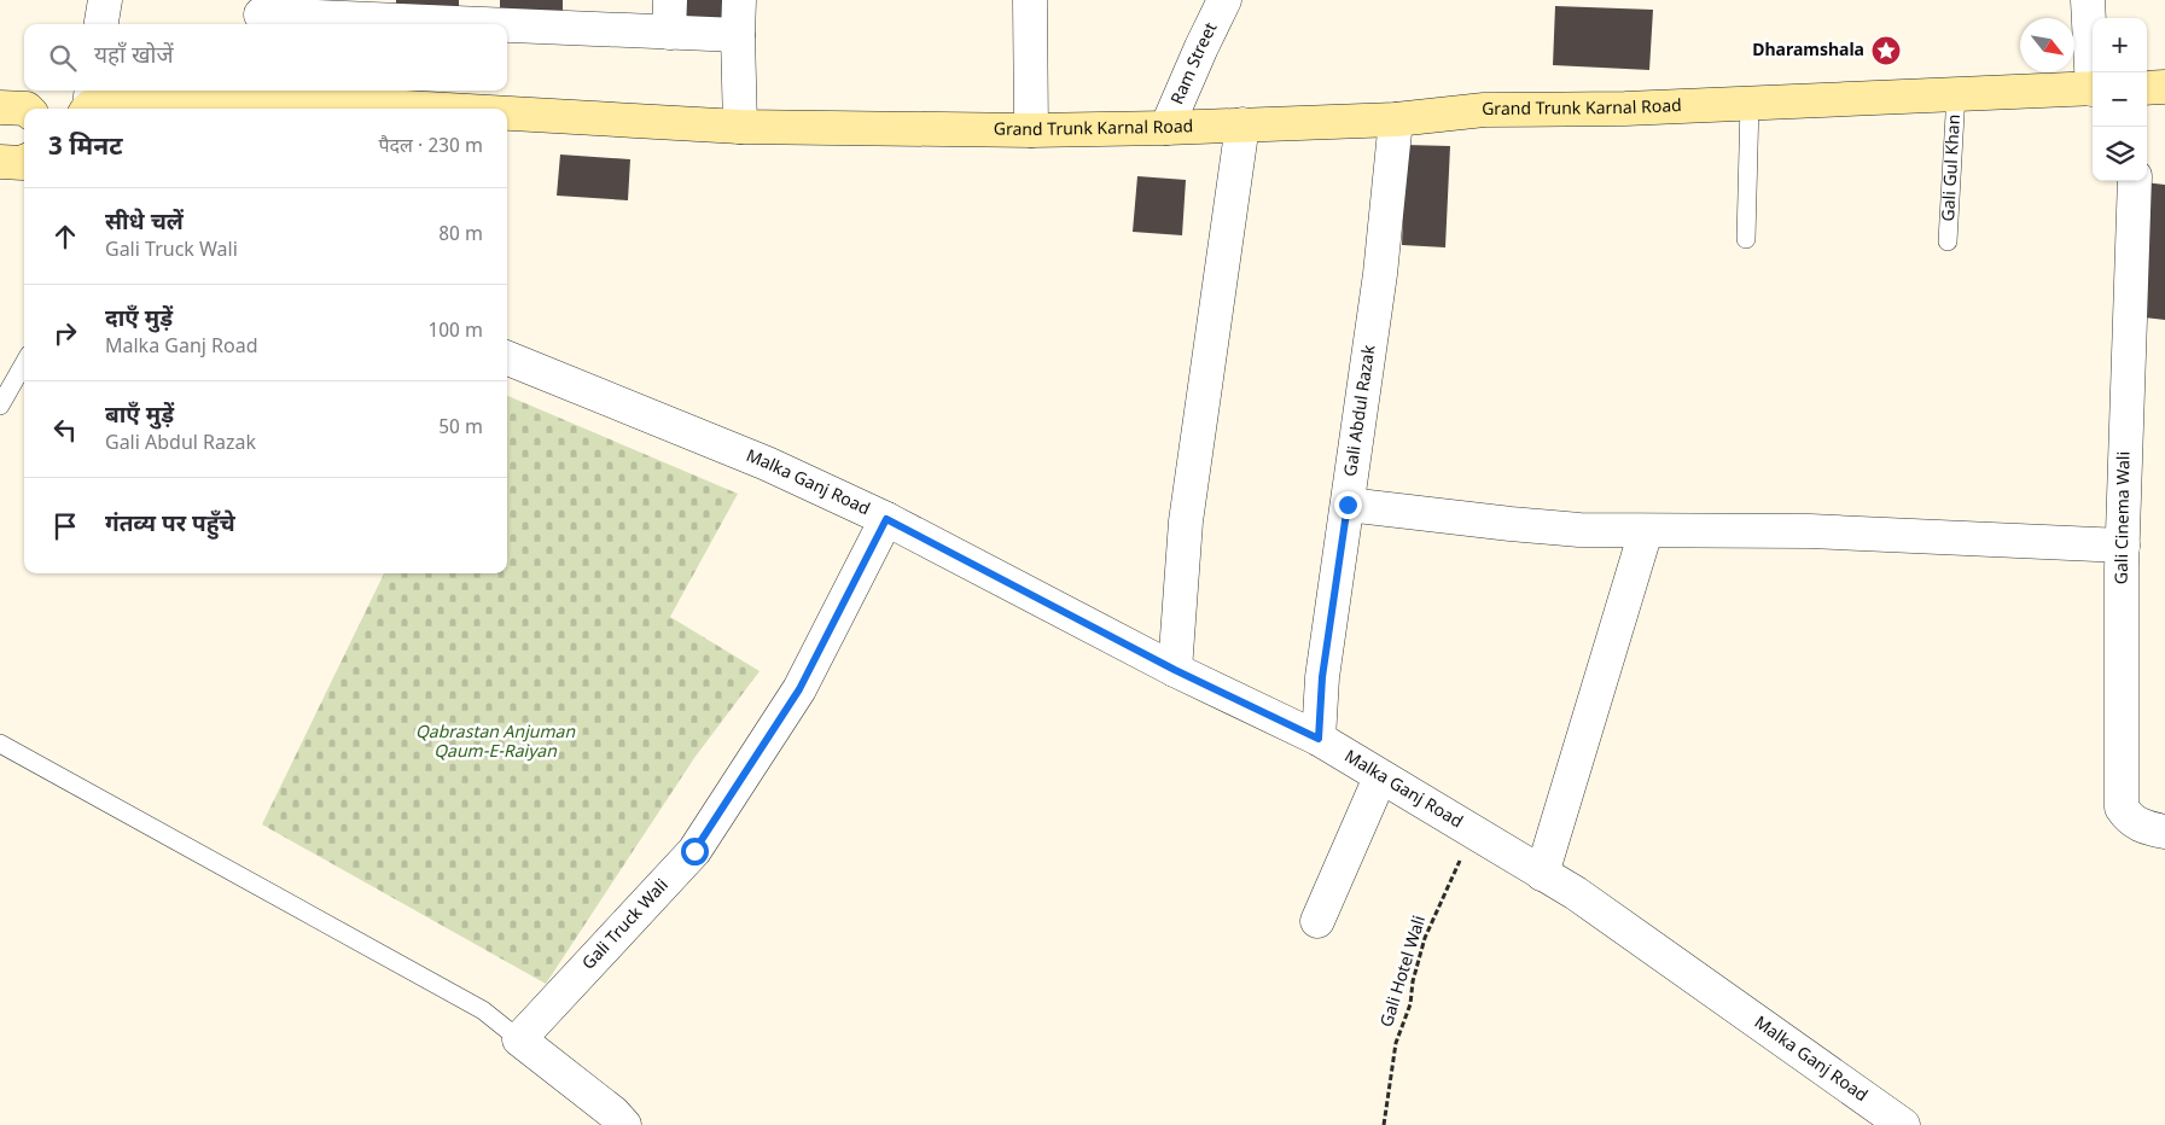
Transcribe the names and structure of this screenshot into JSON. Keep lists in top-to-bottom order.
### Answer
{
  "streets": {
    "main road": ["Grand Trunk Karnal Road"],
    "street": [
      "Ram Street",
      "Gali Abdul Razak",
      "Malka Ganj Road",
      "Gali Cinema Wali",
      "Gali Truck Wali"
    ],
    "lane": ["Gali Gul Khan"],
    "path": ["Gali Hotel Wali"]
  },
  "crossings": [
    ["Ram Street", "Grand Trunk Karnal Road"],
    ["Grand Trunk Karnal Road", "Gali Gul Khan"],
    ["Grand Trunk Karnal Road", "Gali Abdul Razak"],
    ["Gali Abdul Razak", "Malka Ganj Road"],
    ["Malka Ganj Road", "Gali Truck Wali"],
    ["Malka Ganj Road", "Gali Hotel Wali"]
  ],
  "parks": ["Qabrastan Anjuman Qaum-E-Raiyan"],
  "places": {
    "place": ["Dharamshala"]
  },
  "north": "bottom right",
  "page": {
    "map_buttons": ["+", "−"],
    "search": "यहाँ खोजें",
    "heading": ["3 मिनट", "पैदल · 230 m"],
    "list": [
      ["सीधे चलें", "Gali Truck Wali", "80 m"],
      ["दाएँ मुड़ें", "Malka Ganj Road", "100 m"],
      ["बाएँ मुड़ें", "Gali Abdul Razak", "50 m"],
      "गंतव्य पर पहुँचे"
    ]
  }
}
